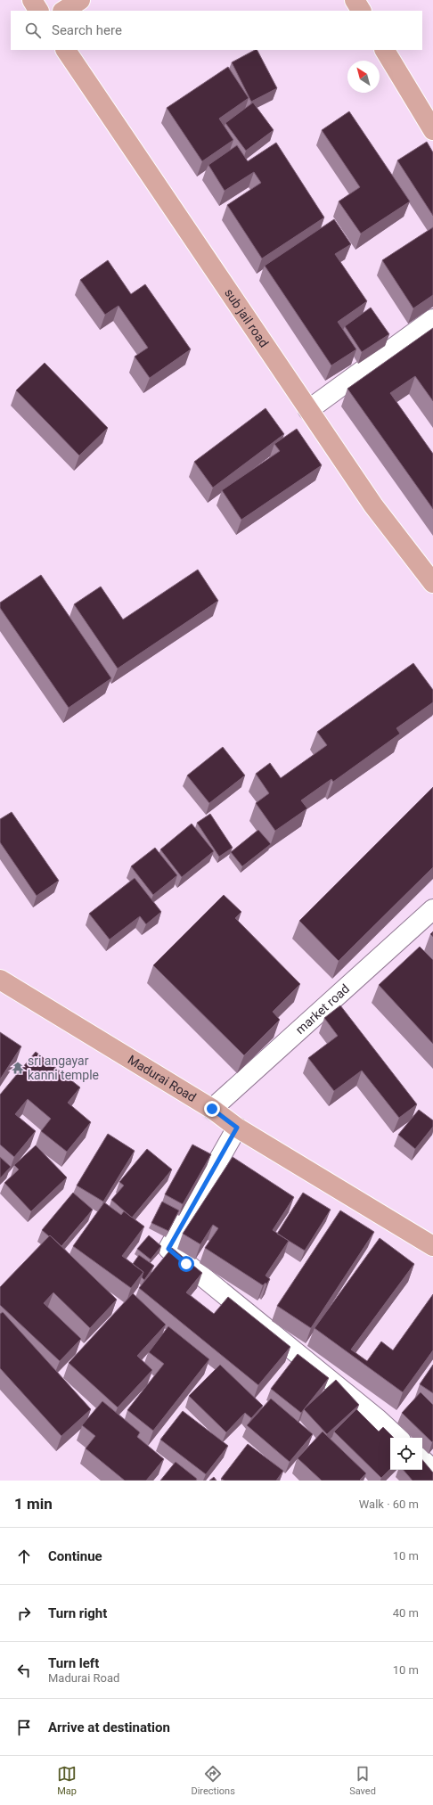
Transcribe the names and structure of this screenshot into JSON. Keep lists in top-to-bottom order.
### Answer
{
  "streets": {
    "main road": ["sub jail road", "Madurai Road"],
    "street": ["market road"]
  },
  "crossings": [
    ["market road", "Madurai Road"]
  ],
  "places": {
    "temple": ["sri angayar kanni temple"]
  },
  "north": "top left",
  "page": {
    "search": "Search here",
    "heading": ["1 min", "Walk · 60 m"],
    "list": [
      ["Continue", "10 m"],
      ["Turn right", "40 m"],
      ["Turn left", "Madurai Road", "10 m"],
      "Arrive at destination"
    ],
    "nav": ["Map", "Directions", "Saved"]
  }
}
